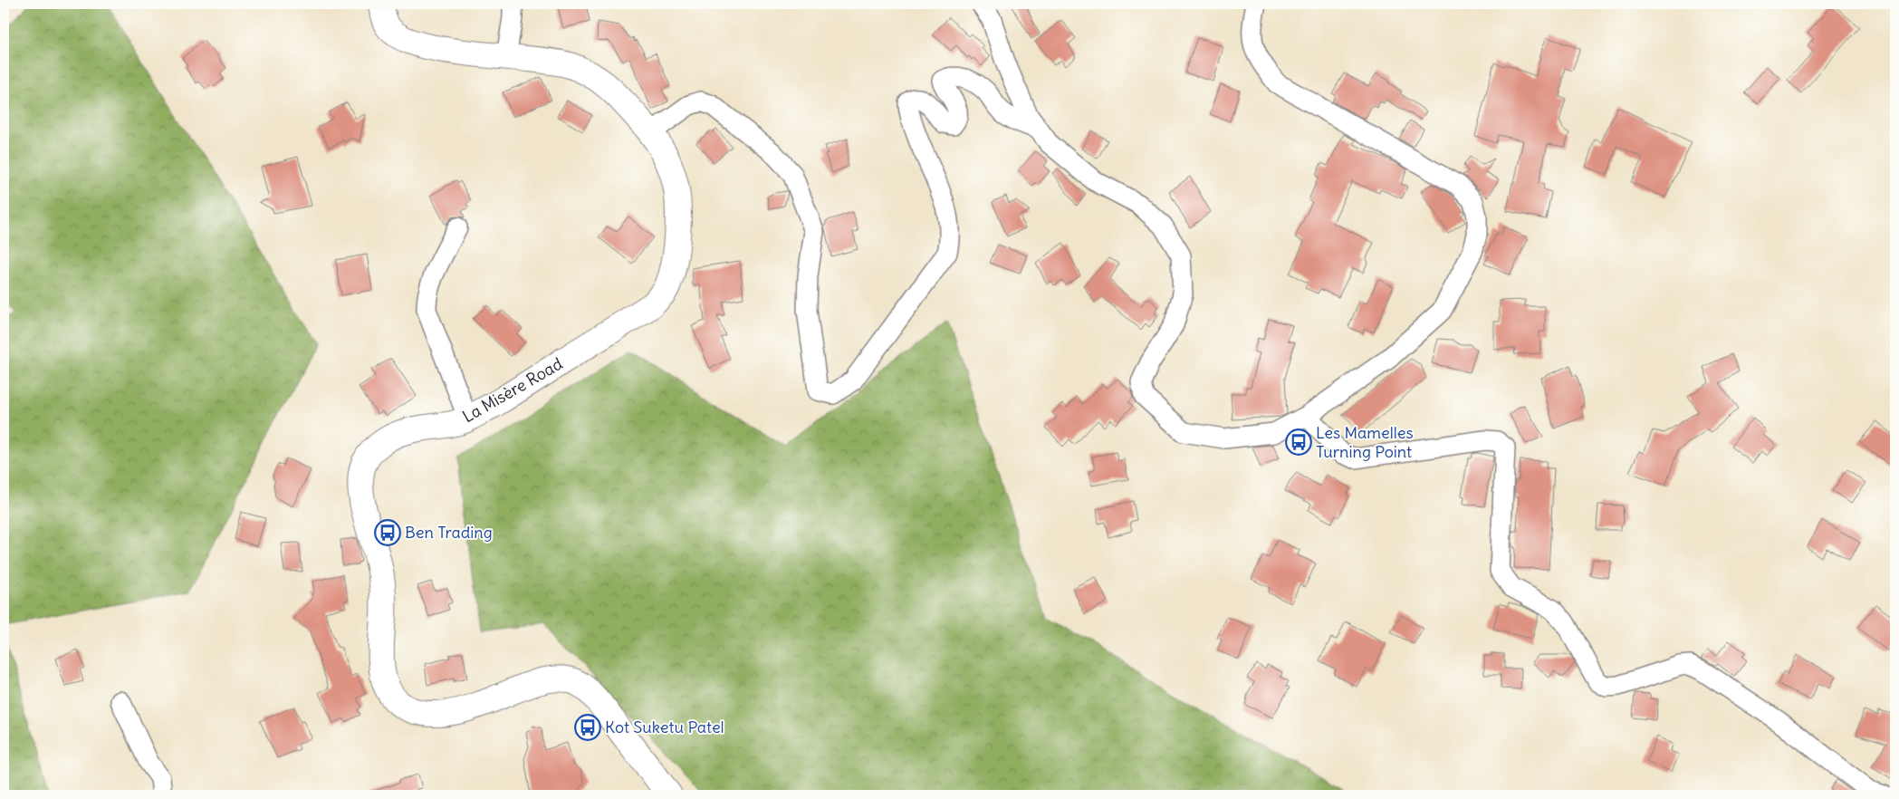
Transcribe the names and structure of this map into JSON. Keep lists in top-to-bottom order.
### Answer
{
  "streets": {
    "main road": ["La Misère Road"]
  },
  "places": {
    "bus stop": ["Les Mamelles Turning Point", "Ben Trading", "Kot Suketu Patel"]
  }
}
